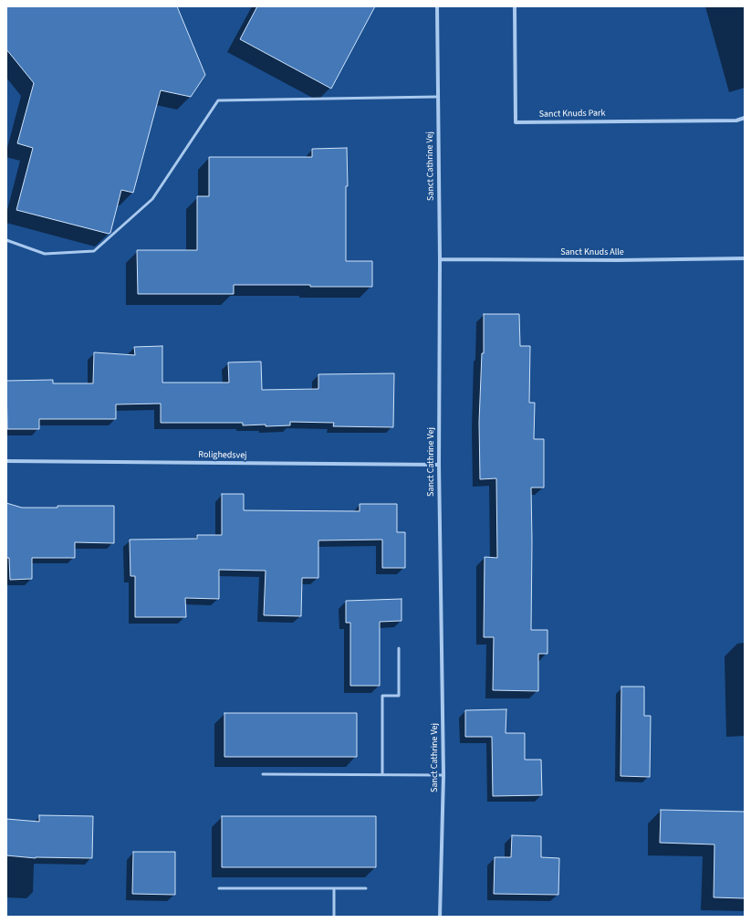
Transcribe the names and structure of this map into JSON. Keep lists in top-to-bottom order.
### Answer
{
  "streets": {
    "street": [
      "Sanct Knuds Park",
      "Sanct Cathrine Vej",
      "Sanct Knuds Alle",
      "Rolighedsvej"
    ]
  },
  "crossings": [
    ["Sanct Cathrine Vej", "Sanct Knuds Alle"],
    ["Sanct Cathrine Vej", "Rolighedsvej"]
  ]
}
